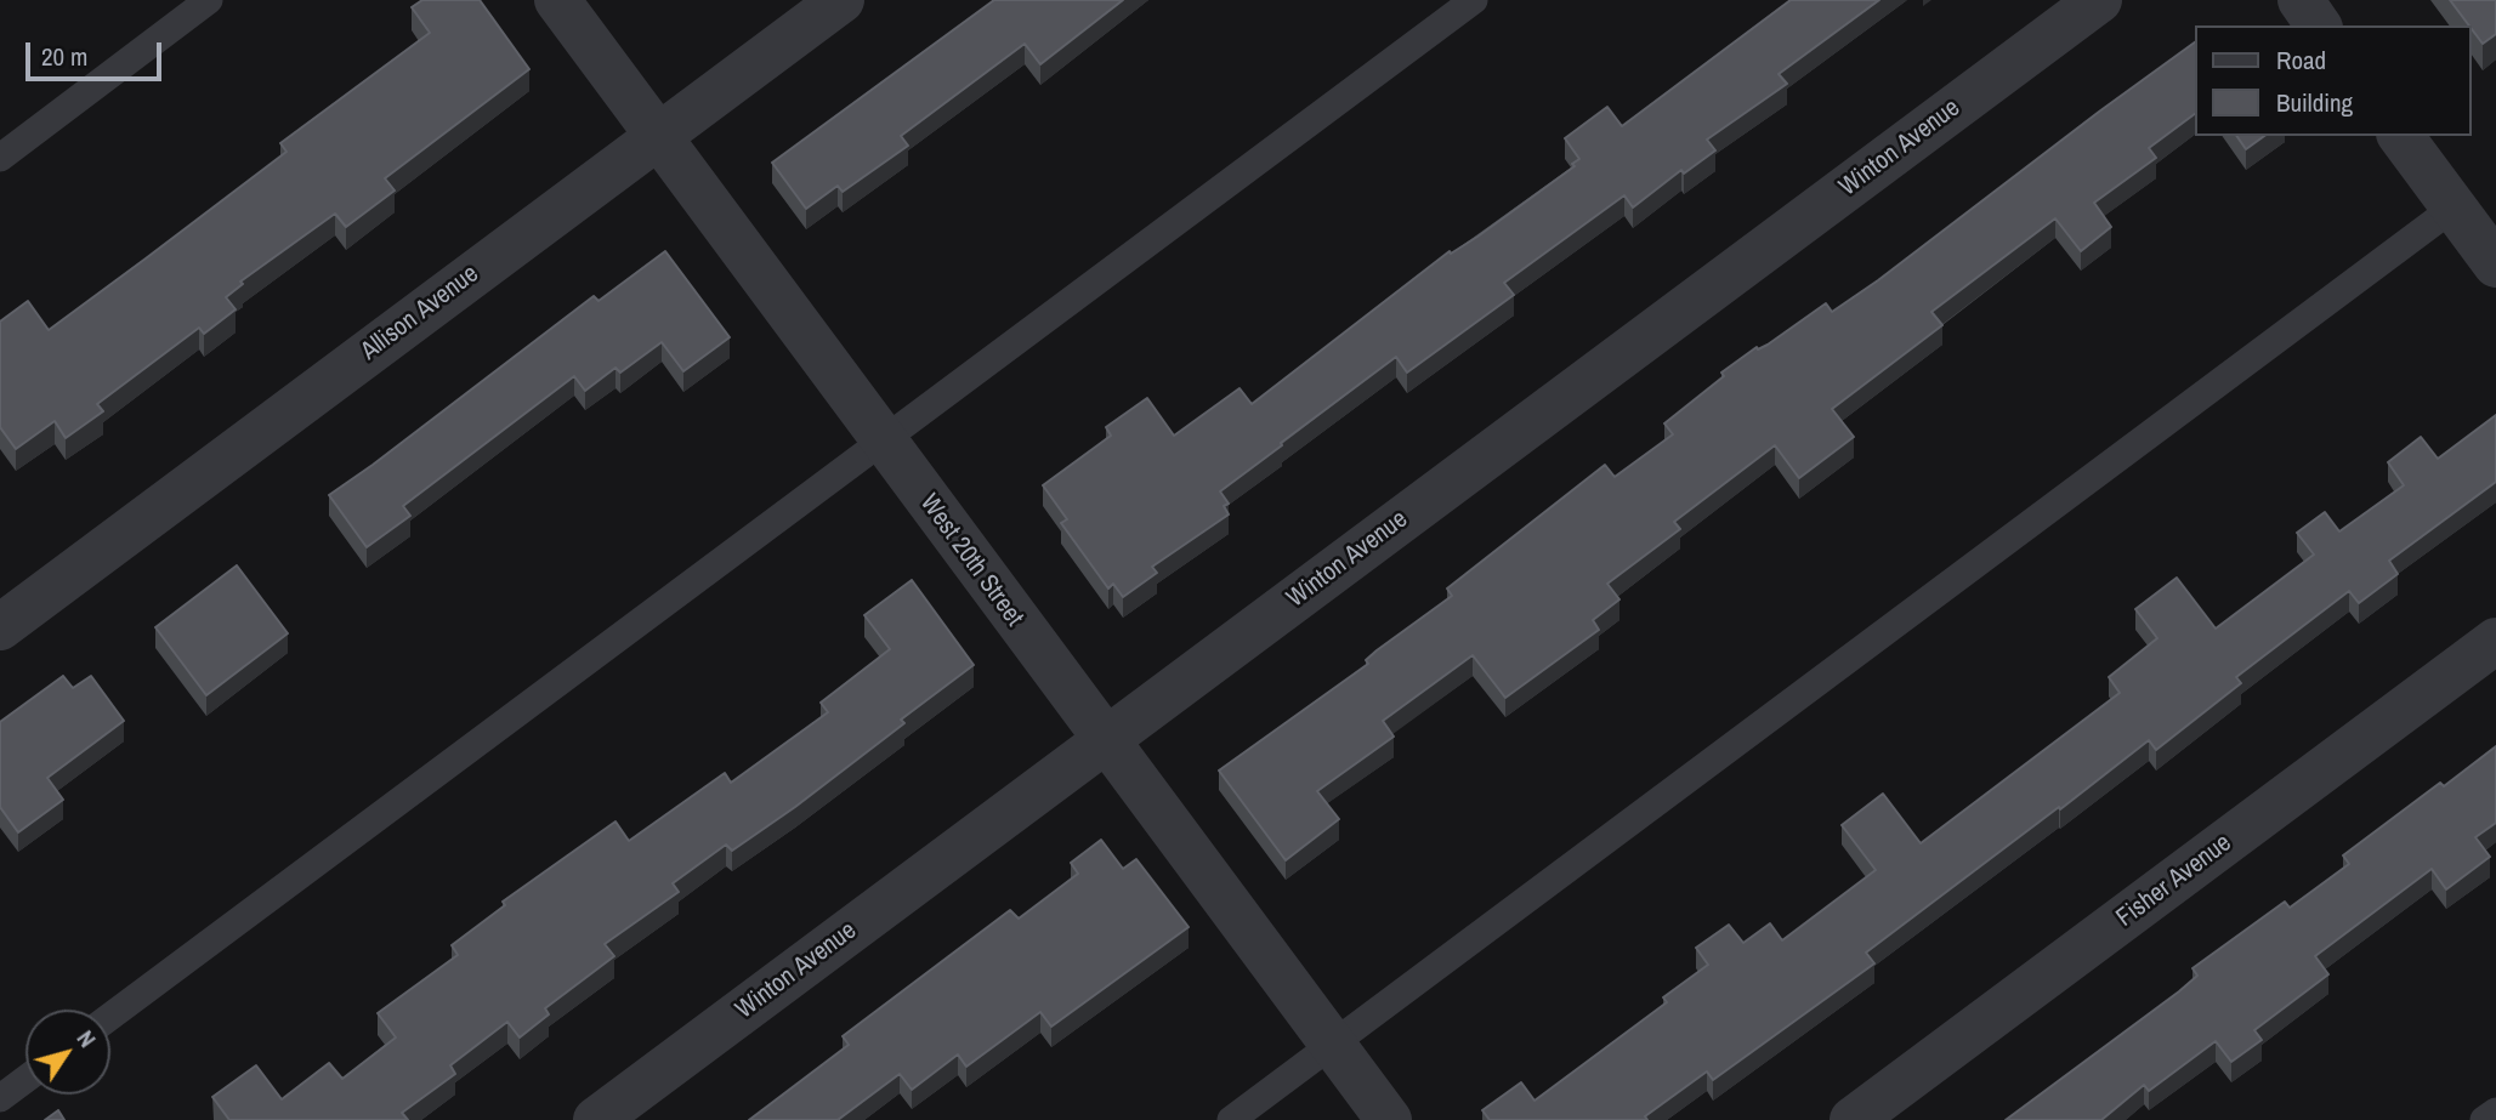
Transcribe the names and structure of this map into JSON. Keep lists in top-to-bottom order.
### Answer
{
  "streets": {
    "street": [
      "Winton Avenue",
      "Allison Avenue",
      "West 20th Street",
      "Fisher Avenue"
    ]
  },
  "crossings": [
    ["Winton Avenue", "West 20th Street"],
    ["Allison Avenue", "West 20th Street"]
  ],
  "legend": ["Road", "Building"],
  "scale_bar": "20 m",
  "north": "top right"
}
